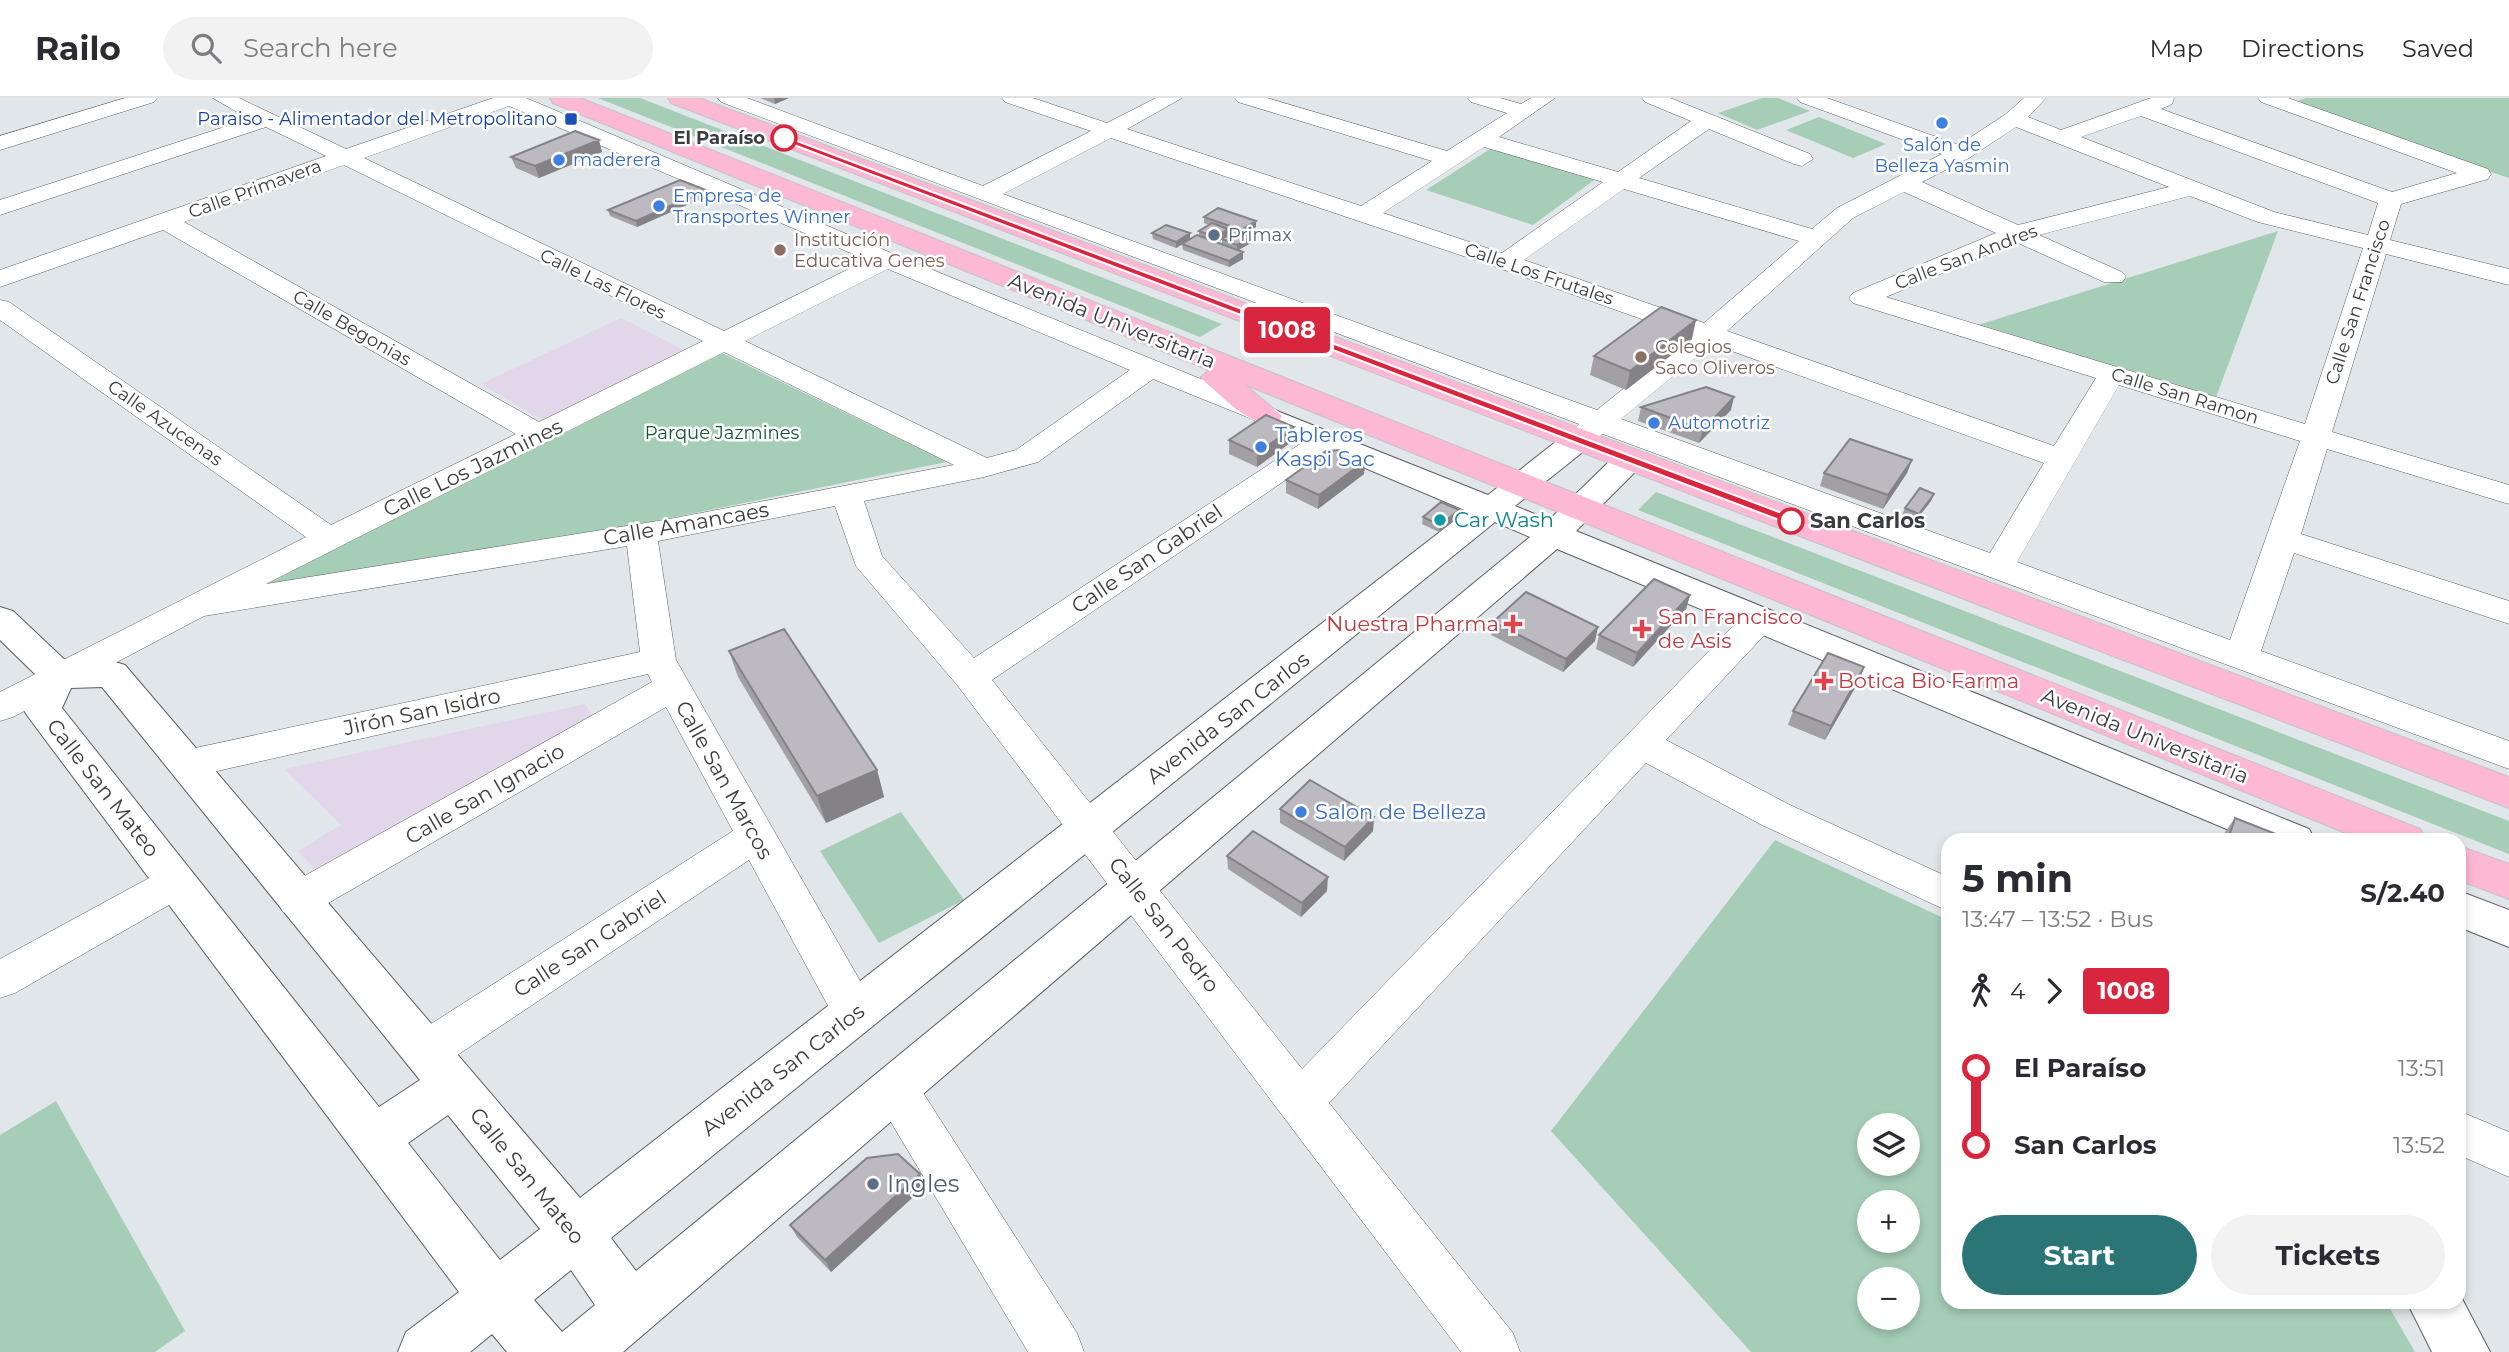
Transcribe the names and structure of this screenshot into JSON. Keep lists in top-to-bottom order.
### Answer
{
  "streets": {
    "main road": ["Avenida Universitaria"],
    "street": [
      "Calle Primavera",
      "Calle San Andres",
      "Calle Los Frutales",
      "Calle Las Flores",
      "Calle San Francisco",
      "Calle Begonias",
      "Calle San Ramon",
      "Calle Azucenas",
      "Calle Los Jazmines",
      "Calle Amancaes",
      "Calle San Gabriel",
      "Jirón San Isidro",
      "Avenida San Carlos",
      "Calle San Marcos",
      "Calle San Mateo",
      "Calle San Ignacio",
      "Calle San Pedro"
    ]
  },
  "crossings": [
    ["Calle Primavera", "Calle Las Flores"],
    ["Calle Primavera", "Avenida Universitaria"],
    ["Calle Primavera", "Calle Begonias"],
    ["Calle San Andres", "Calle San Ramon"],
    ["Calle Los Frutales", "Avenida San Carlos"],
    ["Calle Las Flores", "Calle Los Jazmines"],
    ["Calle Las Flores", "Calle Amancaes"],
    ["Calle San Francisco", "Calle San Ramon"],
    ["Avenida Universitaria", "Calle Los Jazmines"],
    ["Avenida Universitaria", "Calle Amancaes"],
    ["Avenida Universitaria", "Calle San Gabriel"],
    ["Avenida Universitaria", "Avenida San Carlos"],
    ["Calle Begonias", "Calle Los Jazmines"],
    ["Calle Azucenas", "Calle Los Jazmines"],
    ["Calle Los Jazmines", "Calle Amancaes"],
    ["Calle Los Jazmines", "Calle San Mateo"],
    ["Calle Amancaes", "Calle San Marcos"],
    ["Calle Amancaes", "Calle San Pedro"],
    ["Calle San Gabriel", "Calle San Marcos"],
    ["Calle San Gabriel", "Calle San Mateo"],
    ["Calle San Gabriel", "Calle San Pedro"],
    ["Jirón San Isidro", "Calle San Marcos"],
    ["Jirón San Isidro", "Calle San Mateo"],
    ["Jirón San Isidro", "Calle San Ignacio"],
    ["Avenida San Carlos", "Calle San Marcos"],
    ["Avenida San Carlos", "Calle San Mateo"],
    ["Avenida San Carlos", "Calle San Pedro"],
    ["Calle San Marcos", "Calle San Ignacio"],
    ["Calle San Mateo", "Calle San Ignacio"]
  ],
  "parks": ["Parque Jazmines"],
  "places": {
    "transit": ["Paraiso - Alimentador del Metropolitano"],
    "other": [
      "Salón de Belleza Yasmin",
      "El Paraíso",
      "maderera",
      "Empresa de Transportes Winner",
      "Primax",
      "Institución Educativa Genes",
      "Colegios Saco Oliveros",
      "Automotriz",
      "Tableros Kaspi Sac",
      "Car Wash",
      "San Carlos",
      "Salon de Belleza",
      "Ingles"
    ],
    "health": ["Nuestra Pharma", "San Francisco de Asis", "Botica Bio Farma"]
  },
  "lines": ["bus line 1008"],
  "page": {
    "header": "Railo",
    "search": "Search here",
    "nav": ["Map", "Directions", "Saved"],
    "on_map": "1008",
    "heading": ["5 min", "13:47 – 13:52 · Bus", "S/2.40"],
    "legs": ["4", "1008"],
    "list": [
      {
        "name": "El Paraíso",
        "value": "13:51"
      },
      {
        "name": "San Carlos",
        "value": "13:52"
      }
    ],
    "map_buttons": ["+", "−"],
    "buttons": ["Start", "Tickets"]
  }
}
